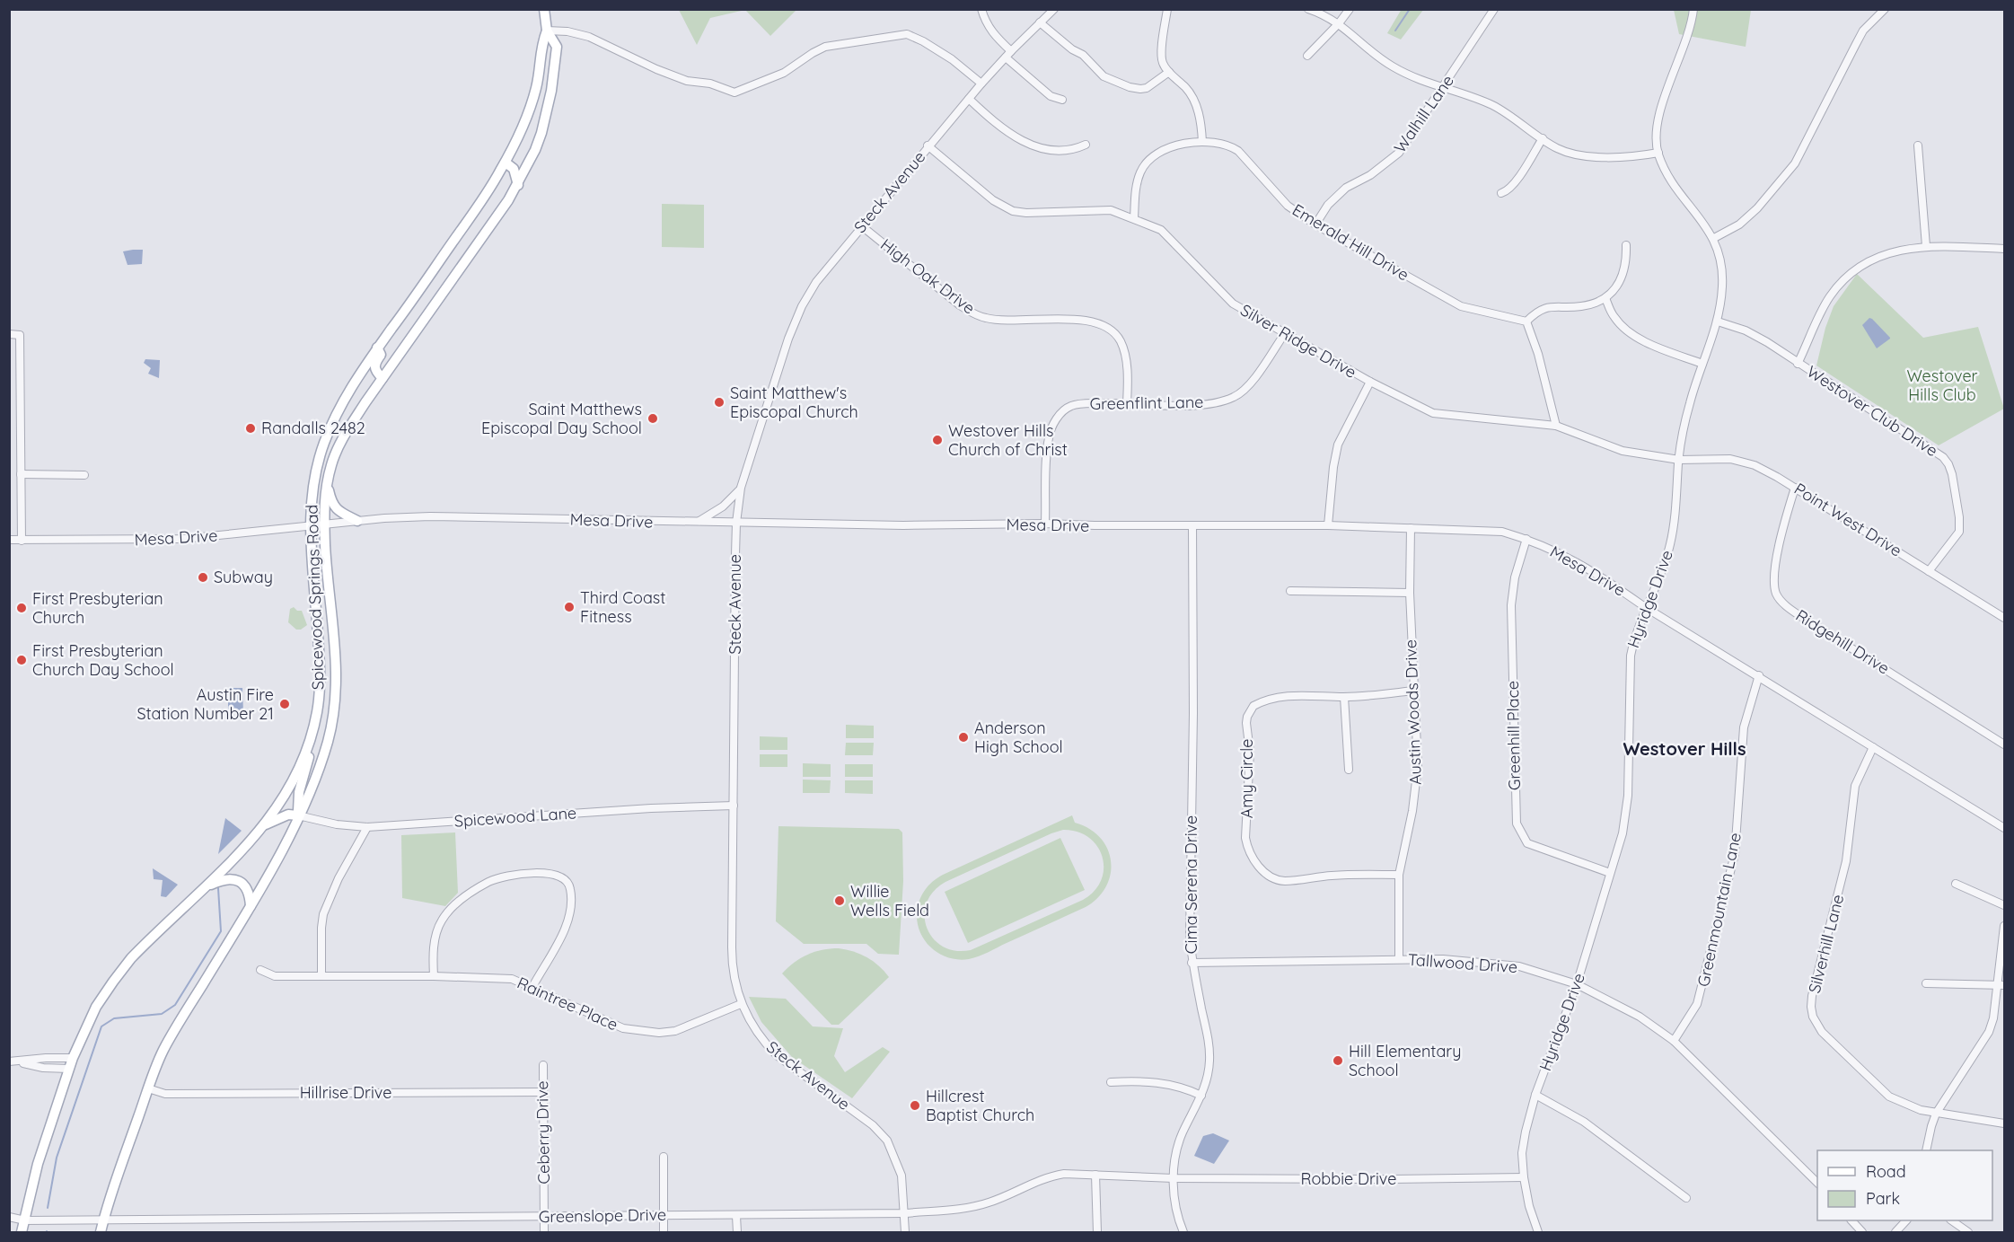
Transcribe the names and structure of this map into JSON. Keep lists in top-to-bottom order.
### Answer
{
  "streets": {
    "main road": ["Spicewood Springs Road"],
    "street": [
      "Walhill Lane",
      "Steck Avenue",
      "Emerald Hill Drive",
      "High Oak Drive",
      "Silver Ridge Drive",
      "Greenflint Lane",
      "Westover Club Drive",
      "Point West Drive",
      "Mesa Drive",
      "Hyridge Drive",
      "Ridgehill Drive",
      "Austin Woods Drive",
      "Greenhill Place",
      "Amy Circle",
      "Spicewood Lane",
      "Cima Serena Drive",
      "Greenmountain Lane",
      "Silverhill Lane",
      "Tallwood Drive",
      "Raintree Place",
      "Hillrise Drive",
      "Ceberry Drive",
      "Robbie Drive",
      "Greenslope Drive"
    ]
  },
  "crossings": [
    ["Walhill Lane", "Emerald Hill Drive"],
    ["Steck Avenue", "High Oak Drive"],
    ["Steck Avenue", "Silver Ridge Drive"],
    ["Steck Avenue", "Mesa Drive"],
    ["Steck Avenue", "Spicewood Lane"],
    ["Steck Avenue", "Raintree Place"],
    ["Steck Avenue", "Greenslope Drive"],
    ["Emerald Hill Drive", "Silver Ridge Drive"],
    ["High Oak Drive", "Greenflint Lane"],
    ["Silver Ridge Drive", "Greenflint Lane"],
    ["Silver Ridge Drive", "Point West Drive"],
    ["Silver Ridge Drive", "Hyridge Drive"],
    ["Greenflint Lane", "Mesa Drive"],
    ["Westover Club Drive", "Point West Drive"],
    ["Westover Club Drive", "Hyridge Drive"],
    ["Point West Drive", "Hyridge Drive"],
    ["Point West Drive", "Ridgehill Drive"],
    ["Mesa Drive", "Spicewood Springs Road"],
    ["Mesa Drive", "Hyridge Drive"],
    ["Mesa Drive", "Austin Woods Drive"],
    ["Mesa Drive", "Greenhill Place"],
    ["Mesa Drive", "Cima Serena Drive"],
    ["Mesa Drive", "Greenmountain Lane"],
    ["Mesa Drive", "Silverhill Lane"],
    ["Spicewood Springs Road", "Spicewood Lane"],
    ["Spicewood Springs Road", "Hillrise Drive"],
    ["Spicewood Springs Road", "Greenslope Drive"],
    ["Hyridge Drive", "Greenhill Place"],
    ["Hyridge Drive", "Tallwood Drive"],
    ["Hyridge Drive", "Robbie Drive"],
    ["Austin Woods Drive", "Amy Circle"],
    ["Austin Woods Drive", "Tallwood Drive"],
    ["Cima Serena Drive", "Tallwood Drive"],
    ["Cima Serena Drive", "Robbie Drive"],
    ["Cima Serena Drive", "Greenslope Drive"],
    ["Greenmountain Lane", "Tallwood Drive"],
    ["Hillrise Drive", "Ceberry Drive"],
    ["Ceberry Drive", "Greenslope Drive"],
    ["Robbie Drive", "Greenslope Drive"]
  ],
  "districts": ["Westover Hills"],
  "parks": ["Westover Hills Club"],
  "places": [
    "Saint Matthew's Episcopal Church",
    "Saint Matthews Episcopal Day School",
    "Randalls 2482",
    "Westover Hills Church of Christ",
    "Subway",
    "Third Coast Fitness",
    "First Presbyterian Church",
    "First Presbyterian Church Day School",
    "Austin Fire Station Number 21",
    "Anderson High School",
    "Willie Wells Field",
    "Hill Elementary School",
    "Hillcrest Baptist Church"
  ],
  "legend": ["Road", "Park"]
}
